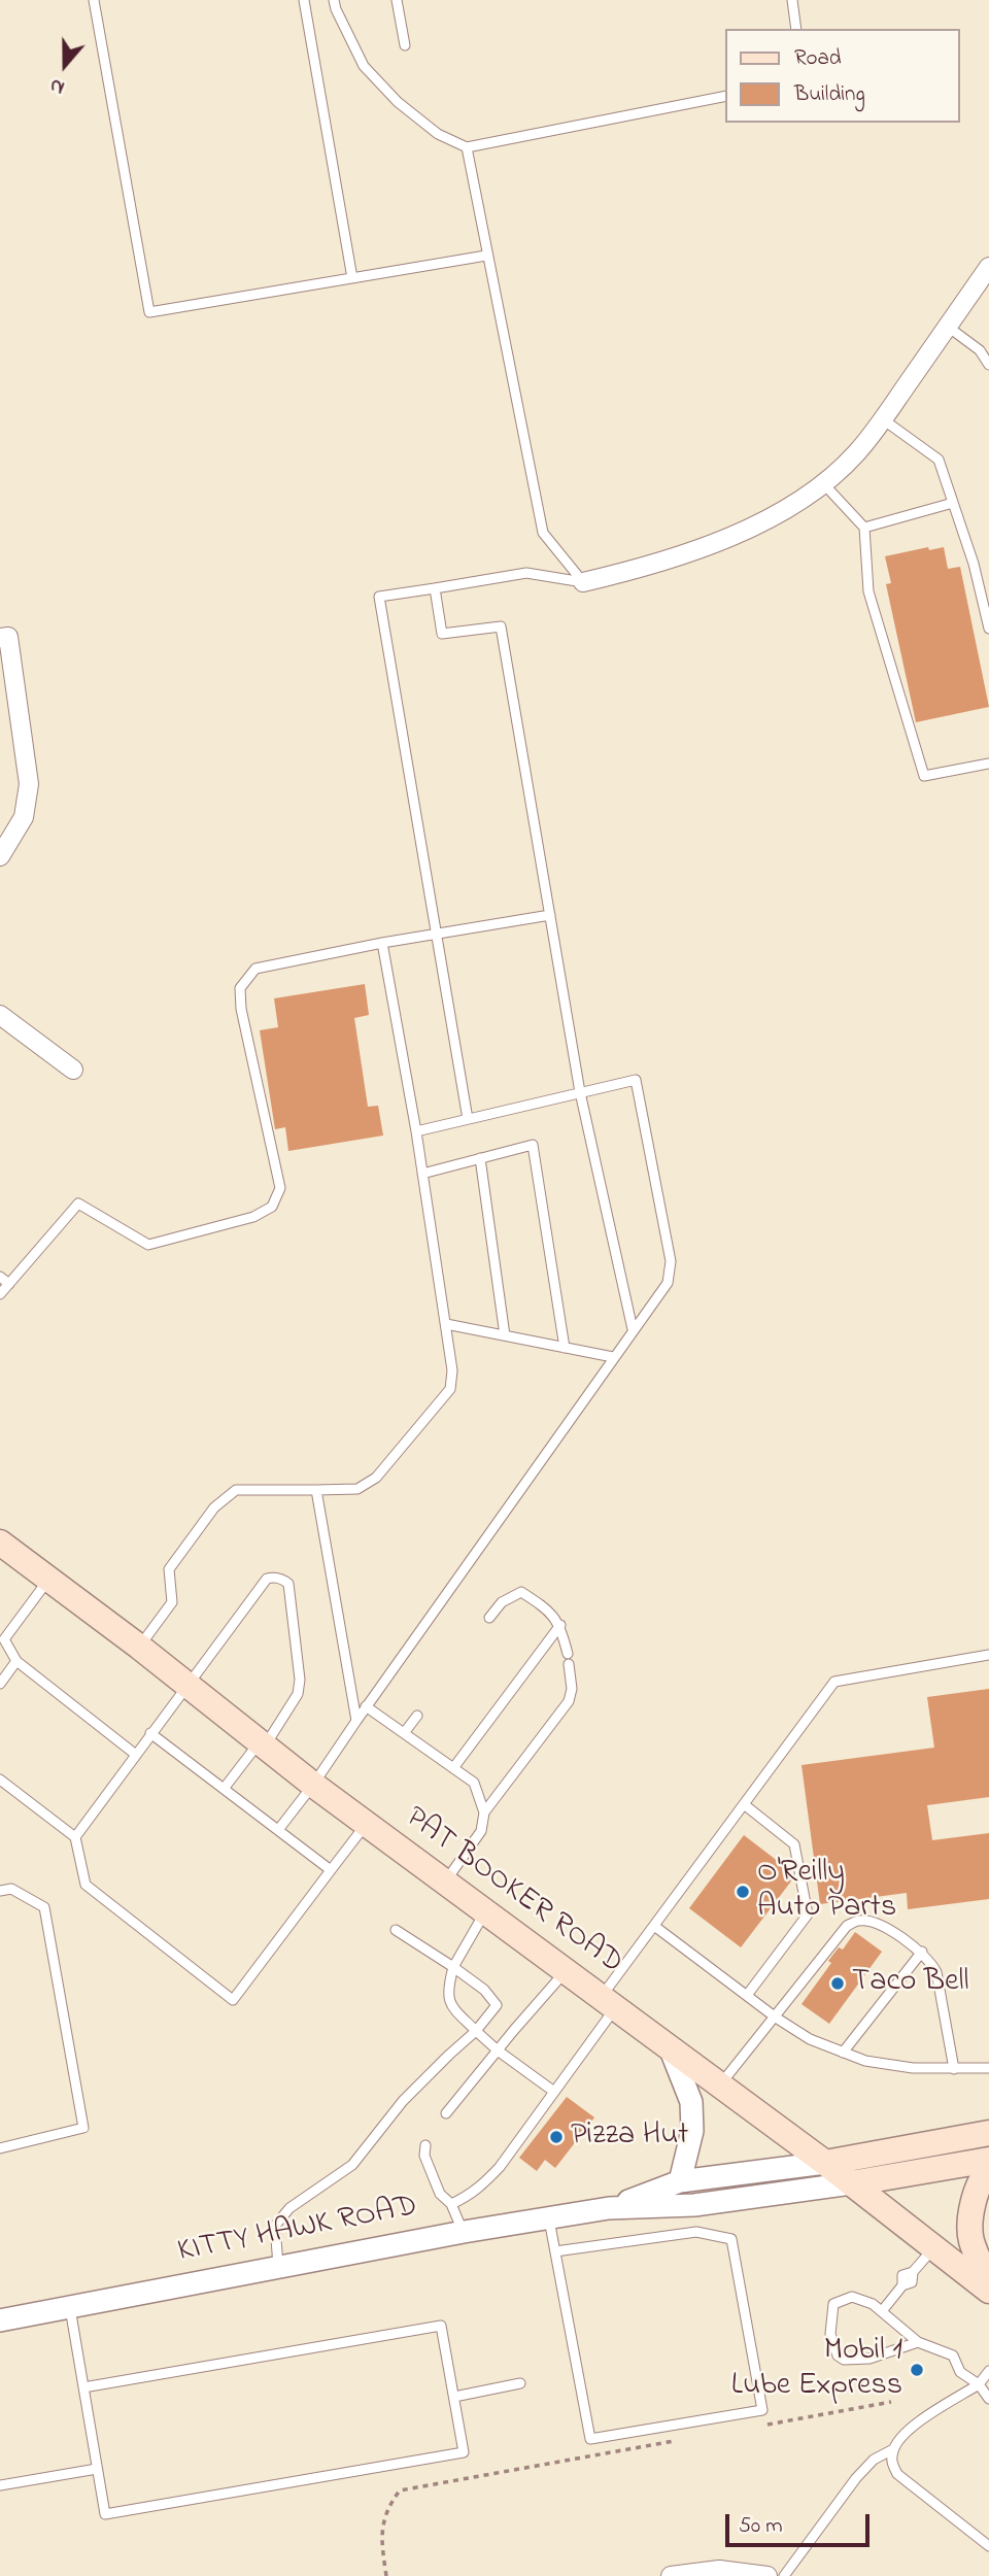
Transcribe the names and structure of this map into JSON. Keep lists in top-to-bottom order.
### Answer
{
  "streets": {
    "main road": ["PAT BOOKER ROAD", "KITTY HAWK ROAD"]
  },
  "crossings": [
    ["PAT BOOKER ROAD", "KITTY HAWK ROAD"]
  ],
  "places": [
    "O'Reilly Auto Parts",
    "Taco Bell",
    "Pizza Hut",
    "Mobil 1 Lube Express"
  ],
  "legend": ["Road", "Building"],
  "scale_bar": "50 m",
  "north": "bottom"
}
